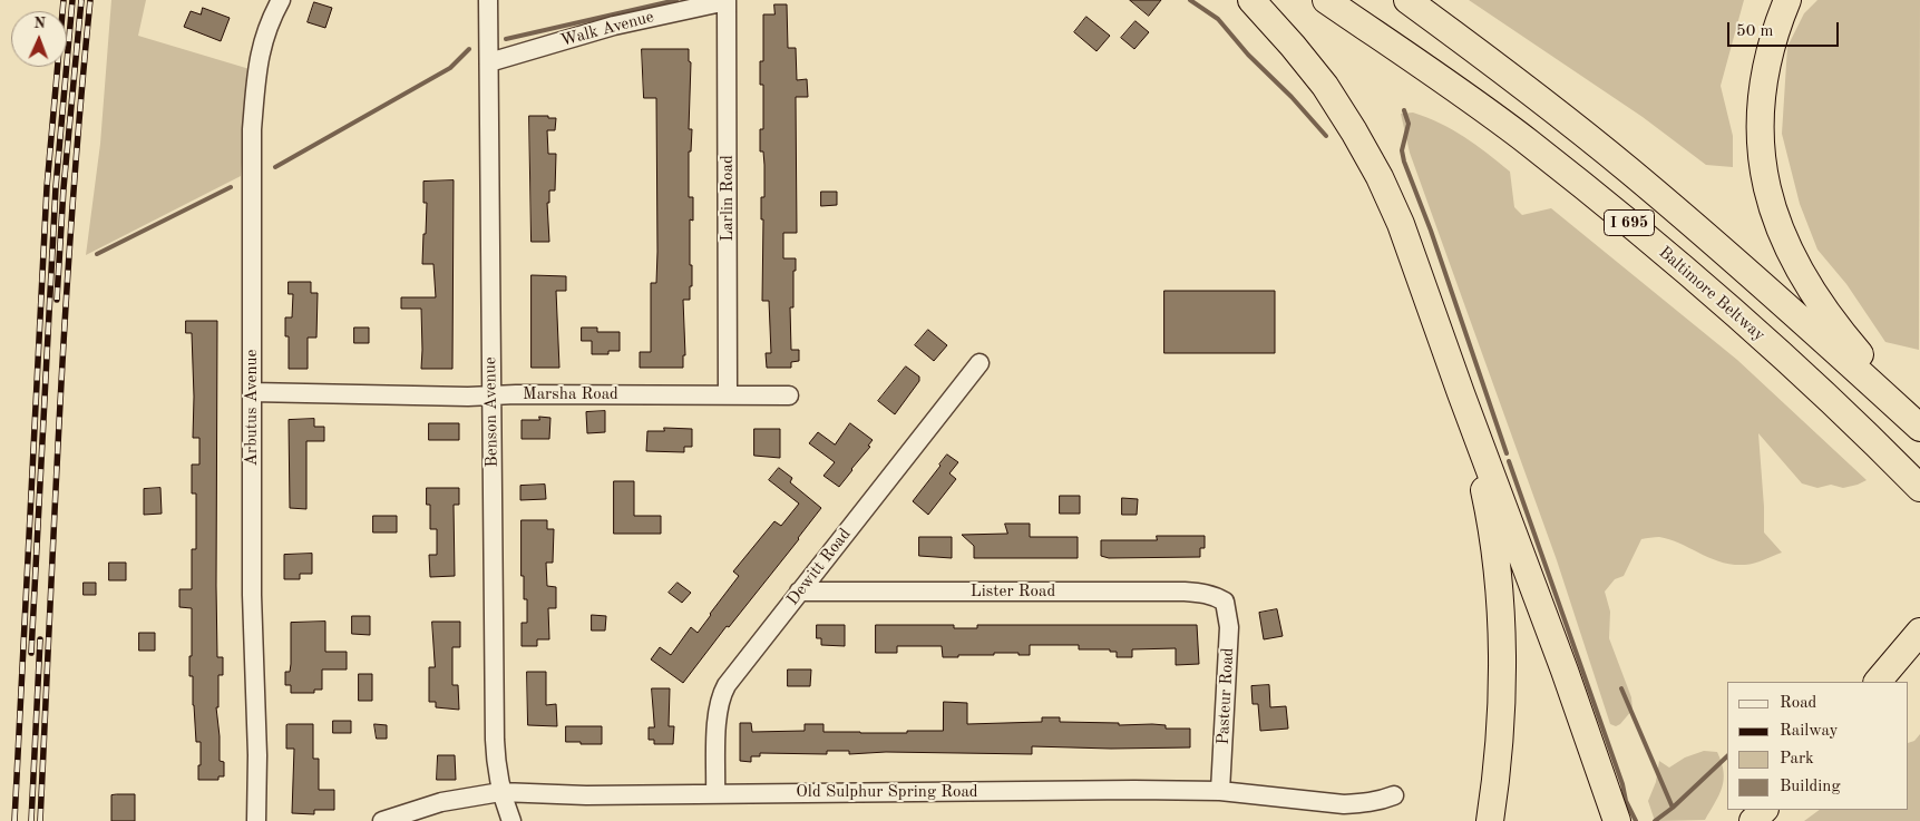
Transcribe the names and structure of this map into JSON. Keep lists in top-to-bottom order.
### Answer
{
  "streets": {
    "highway": ["I 695", "Baltimore Beltway"],
    "street": [
      "Walk Avenue",
      "Larlin Road",
      "Marsha Road",
      "Arbutus Avenue",
      "Benson Avenue",
      "Dewitt Road",
      "Lister Road",
      "Pasteur Road",
      "Old Sulphur Spring Road"
    ]
  },
  "crossings": [
    ["Walk Avenue", "Larlin Road"],
    ["Walk Avenue", "Benson Avenue"],
    ["Larlin Road", "Marsha Road"],
    ["Marsha Road", "Arbutus Avenue"],
    ["Marsha Road", "Benson Avenue"],
    ["Benson Avenue", "Old Sulphur Spring Road"],
    ["Dewitt Road", "Lister Road"],
    ["Dewitt Road", "Old Sulphur Spring Road"],
    ["Lister Road", "Pasteur Road"],
    ["Pasteur Road", "Old Sulphur Spring Road"]
  ],
  "legend": [
    "Road",
    "Railway",
    "Park",
    "Building"
  ],
  "scale_bar": "50 m",
  "north": "top"
}
